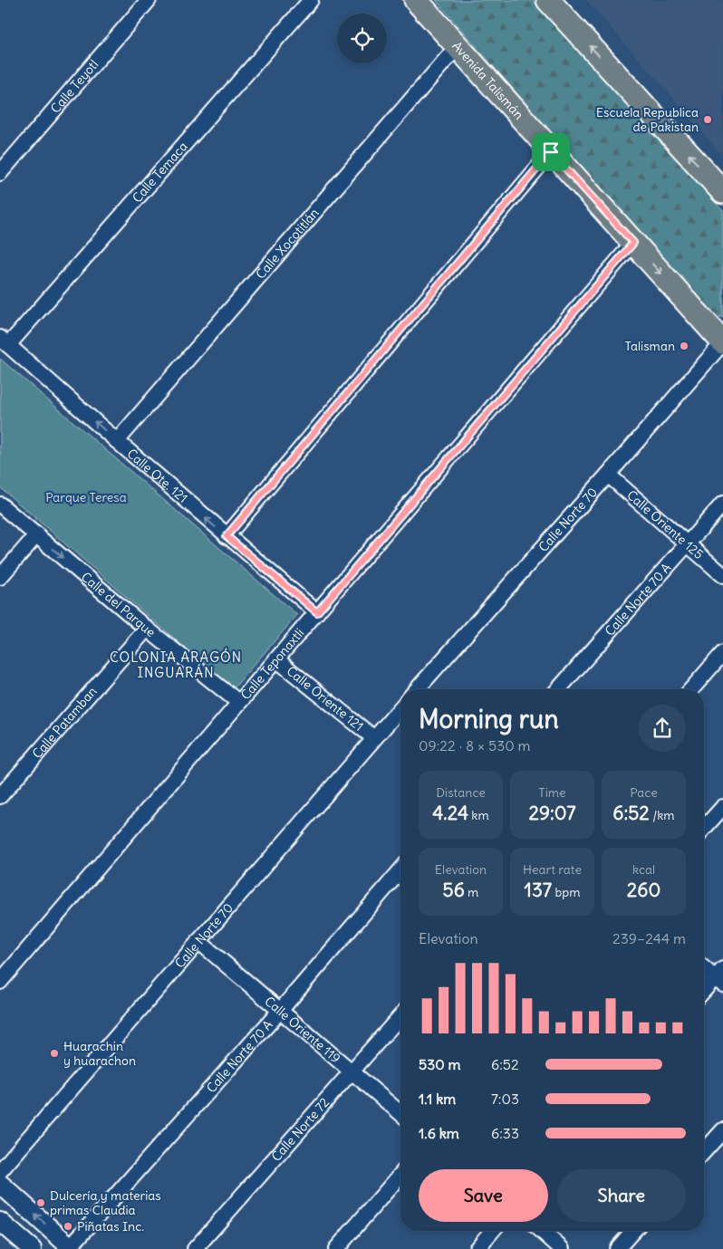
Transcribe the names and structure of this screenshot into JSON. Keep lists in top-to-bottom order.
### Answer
{
  "streets": {
    "main road": ["Avenida Talismán"],
    "street": [
      "Calle Teyotl",
      "Calle Temaca",
      "Calle Xocotitlán",
      "Calle Ote. 121",
      "Calle Norte 70",
      "Calle Oriente 125",
      "Calle Norte 70 A",
      "Calle del Parque",
      "Calle Teponaxtli",
      "Calle Oriente 121",
      "Calle Patamban",
      "Calle Oriente 119",
      "Calle Norte 72"
    ]
  },
  "crossings": [
    ["Avenida Talismán", "Calle Xocotitlán"],
    ["Avenida Talismán", "Calle Norte 70"],
    ["Avenida Talismán", "Calle Teponaxtli"],
    ["Calle Temaca", "Calle Ote. 121"],
    ["Calle Xocotitlán", "Calle Ote. 121"],
    ["Calle Ote. 121", "Calle Teponaxtli"],
    ["Calle Norte 70", "Calle Oriente 125"],
    ["Calle Norte 70", "Calle Oriente 121"],
    ["Calle Norte 70", "Calle Oriente 119"],
    ["Calle Oriente 125", "Calle Norte 70 A"],
    ["Calle Norte 70 A", "Calle Oriente 119"],
    ["Calle del Parque", "Calle Teponaxtli"],
    ["Calle del Parque", "Calle Patamban"],
    ["Calle Teponaxtli", "Calle Oriente 121"],
    ["Calle Oriente 119", "Calle Norte 72"]
  ],
  "one_way": ["Calle Ote. 121", "Calle del Parque"],
  "districts": ["COLONIA ARAGÓN INGUARÁN"],
  "parks": ["Parque Teresa"],
  "places": [
    "Escuela Republica de Pakistan",
    "Talisman",
    "Huarachin y huarachon",
    "Dulcería y materias primas Claudia",
    "Piñatas Inc."
  ],
  "page": {
    "heading": ["Morning run", "09:22 · 8 × 530 m"],
    "stats": [
      ["Distance", "4.24 km"],
      ["Time", "29:07"],
      ["Pace", "6:52 /km"],
      ["Elevation", "56 m"],
      ["Heart rate", "137 bpm"],
      ["kcal", "260"]
    ],
    "chart": ["Elevation", "239–244 m"],
    "list": [
      {
        "name": "530 m",
        "note": "6:52"
      },
      {
        "name": "1.1 km",
        "note": "7:03"
      },
      {
        "name": "1.6 km",
        "note": "6:33"
      }
    ],
    "buttons": ["Save", "Share"]
  }
}
